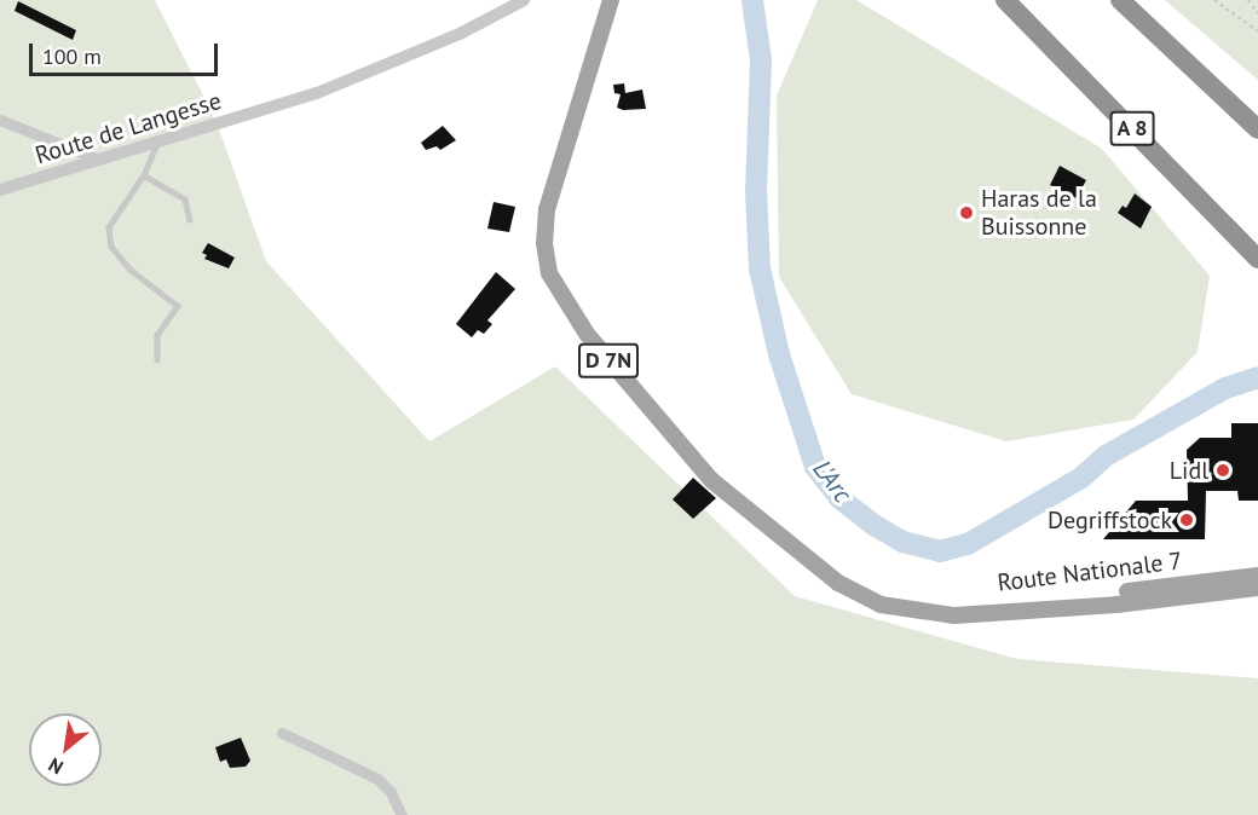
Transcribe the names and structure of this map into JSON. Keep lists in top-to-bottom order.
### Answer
{
  "streets": {
    "highway": ["A 8"],
    "main road": ["D 7N", "Route Nationale 7"],
    "street": ["Route de Langesse"]
  },
  "water": ["L'Arc"],
  "places": ["Haras de la Buissonne", "Lidl", "Degriffstock"],
  "scale_bar": "100 m",
  "north": "bottom left"
}
